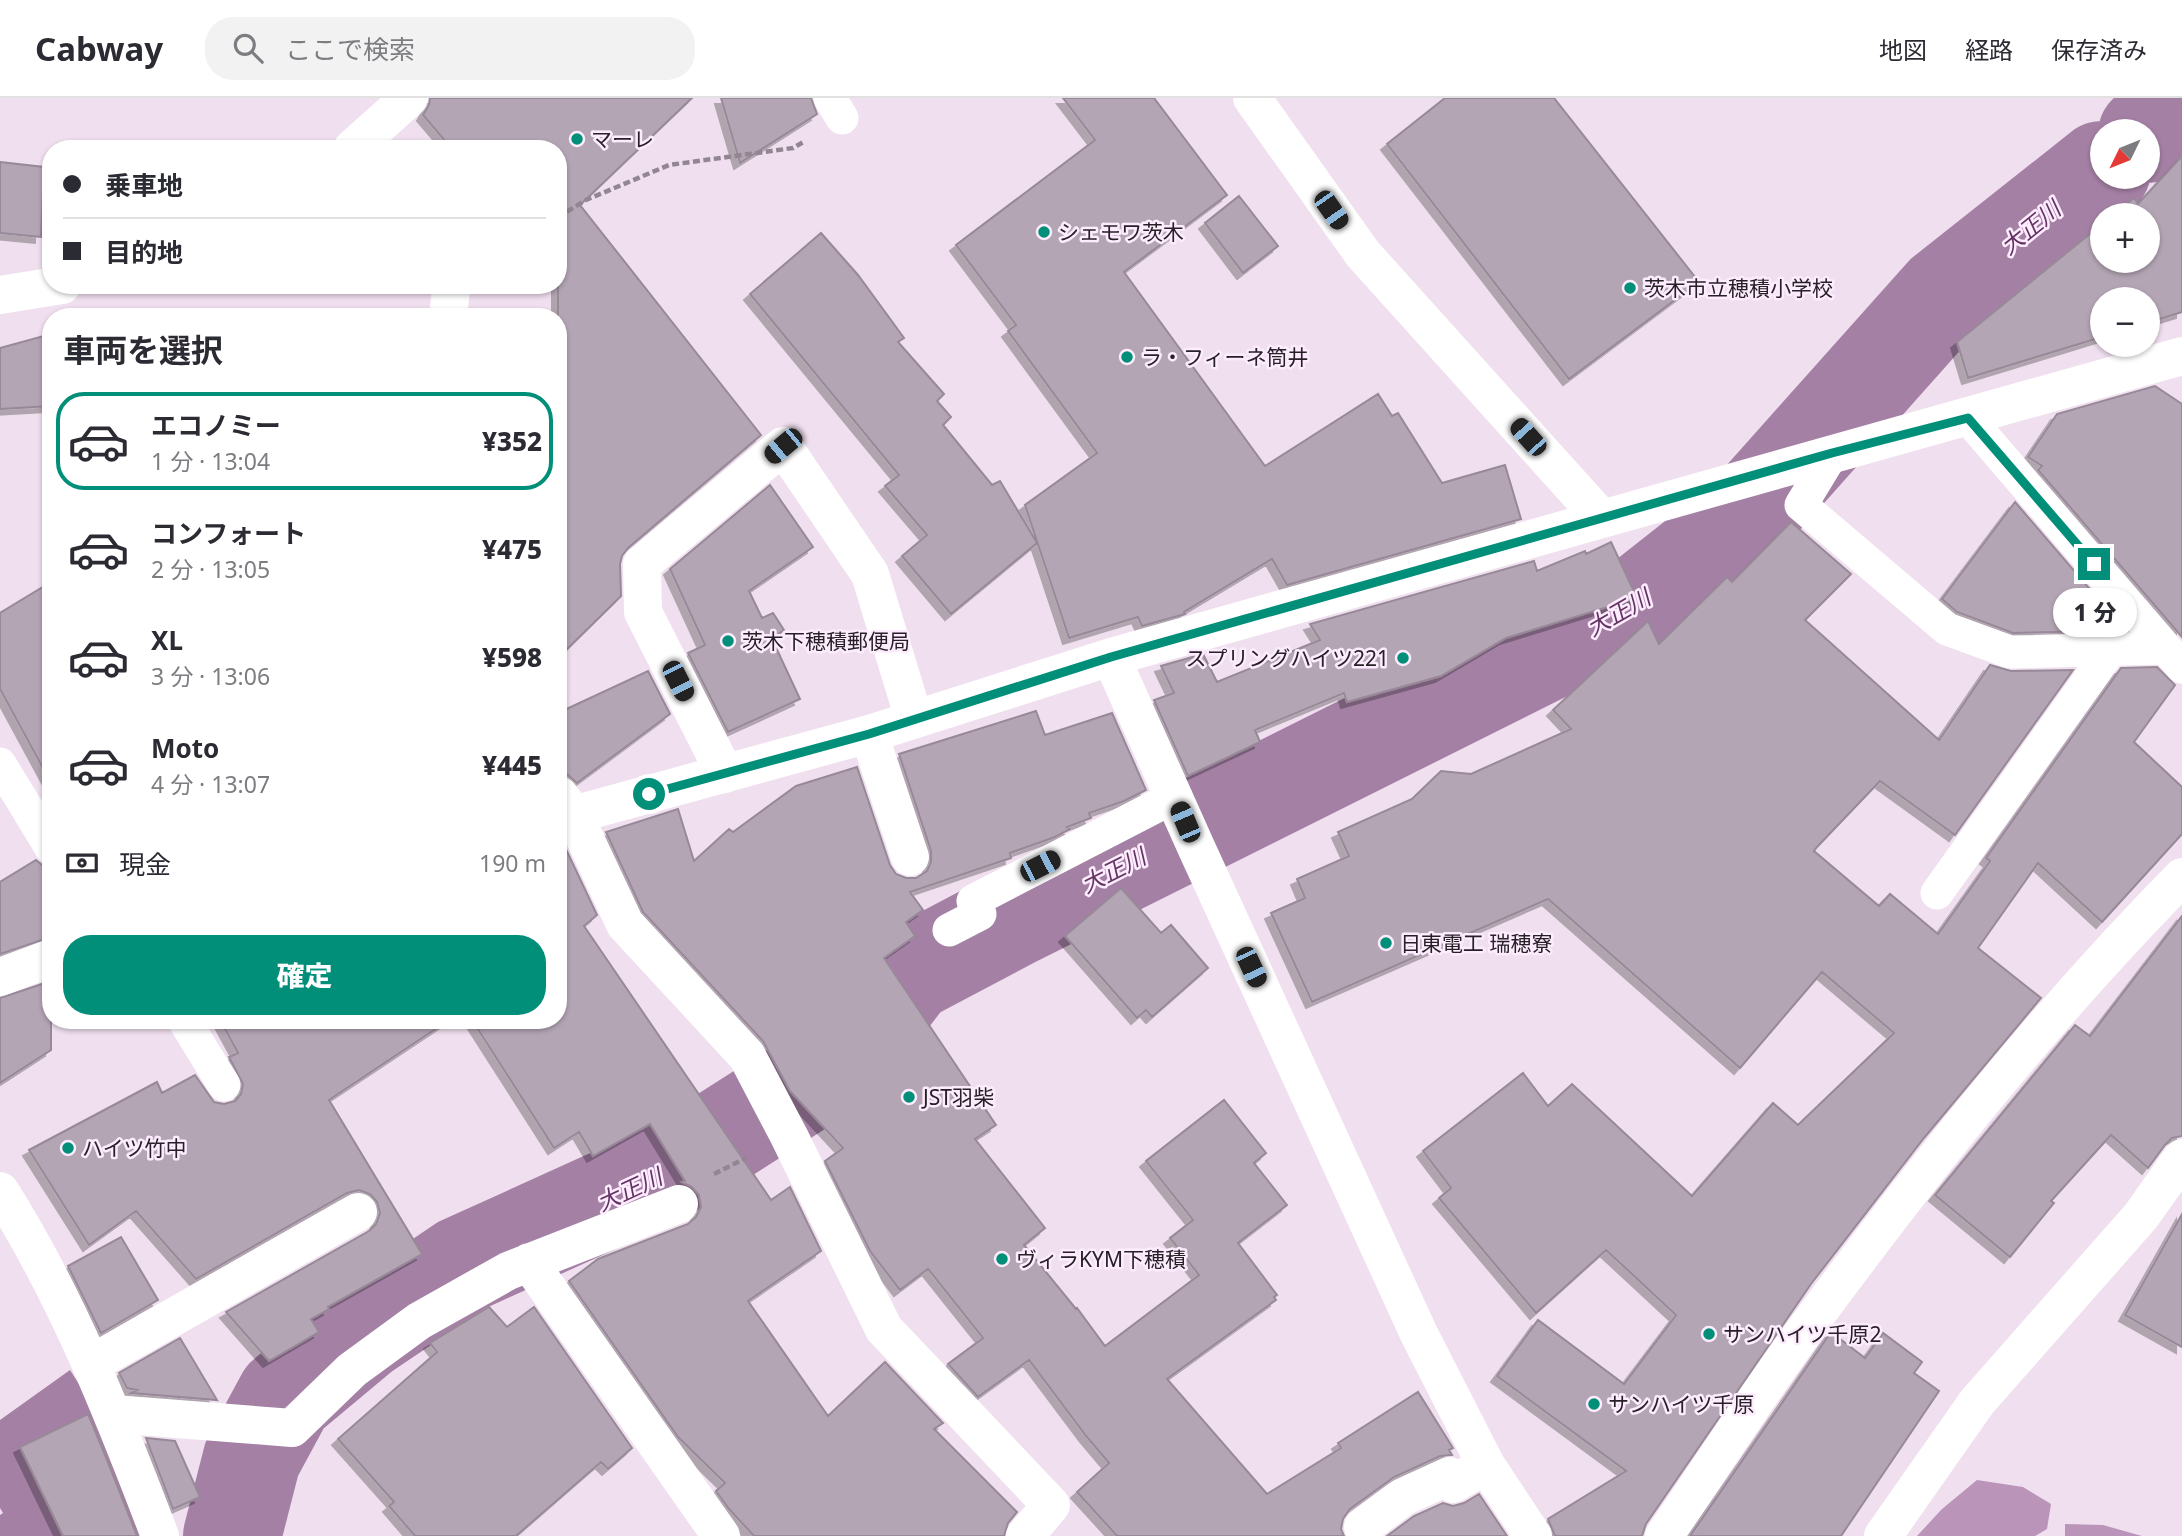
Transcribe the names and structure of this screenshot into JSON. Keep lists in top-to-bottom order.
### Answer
{
  "water": ["大正川"],
  "places": [
    "マーレ",
    "シェモワ茨木",
    "茨木市立穂積小学校",
    "ラ・フィーネ筒井",
    "茨木下穂積郵便局",
    "スプリングハイツ221",
    "日東電工 瑞穂寮",
    "JST羽柴",
    "ハイツ竹中",
    "ヴィラKYM下穂積",
    "サンハイツ千原2",
    "サンハイツ千原"
  ],
  "north": "bottom left",
  "page": {
    "header": "Cabway",
    "search": "ここで検索",
    "nav": ["地図", "経路", "保存済み"],
    "map_buttons": ["+", "−"],
    "banner": ["乗車地", "目的地"],
    "heading": "車両を選択",
    "list": [
      {
        "name": "エコノミー",
        "note": "1 分 · 13:04",
        "value": "¥352"
      },
      {
        "name": "コンフォート",
        "note": "2 分 · 13:05",
        "value": "¥475"
      },
      {
        "name": "XL",
        "note": "3 分 · 13:06",
        "value": "¥598"
      },
      {
        "name": "Moto",
        "note": "4 分 · 13:07",
        "value": "¥445"
      }
    ],
    "bubble": "1 分",
    "pay": ["現金", "190 m"],
    "buttons": "確定"
  }
}
